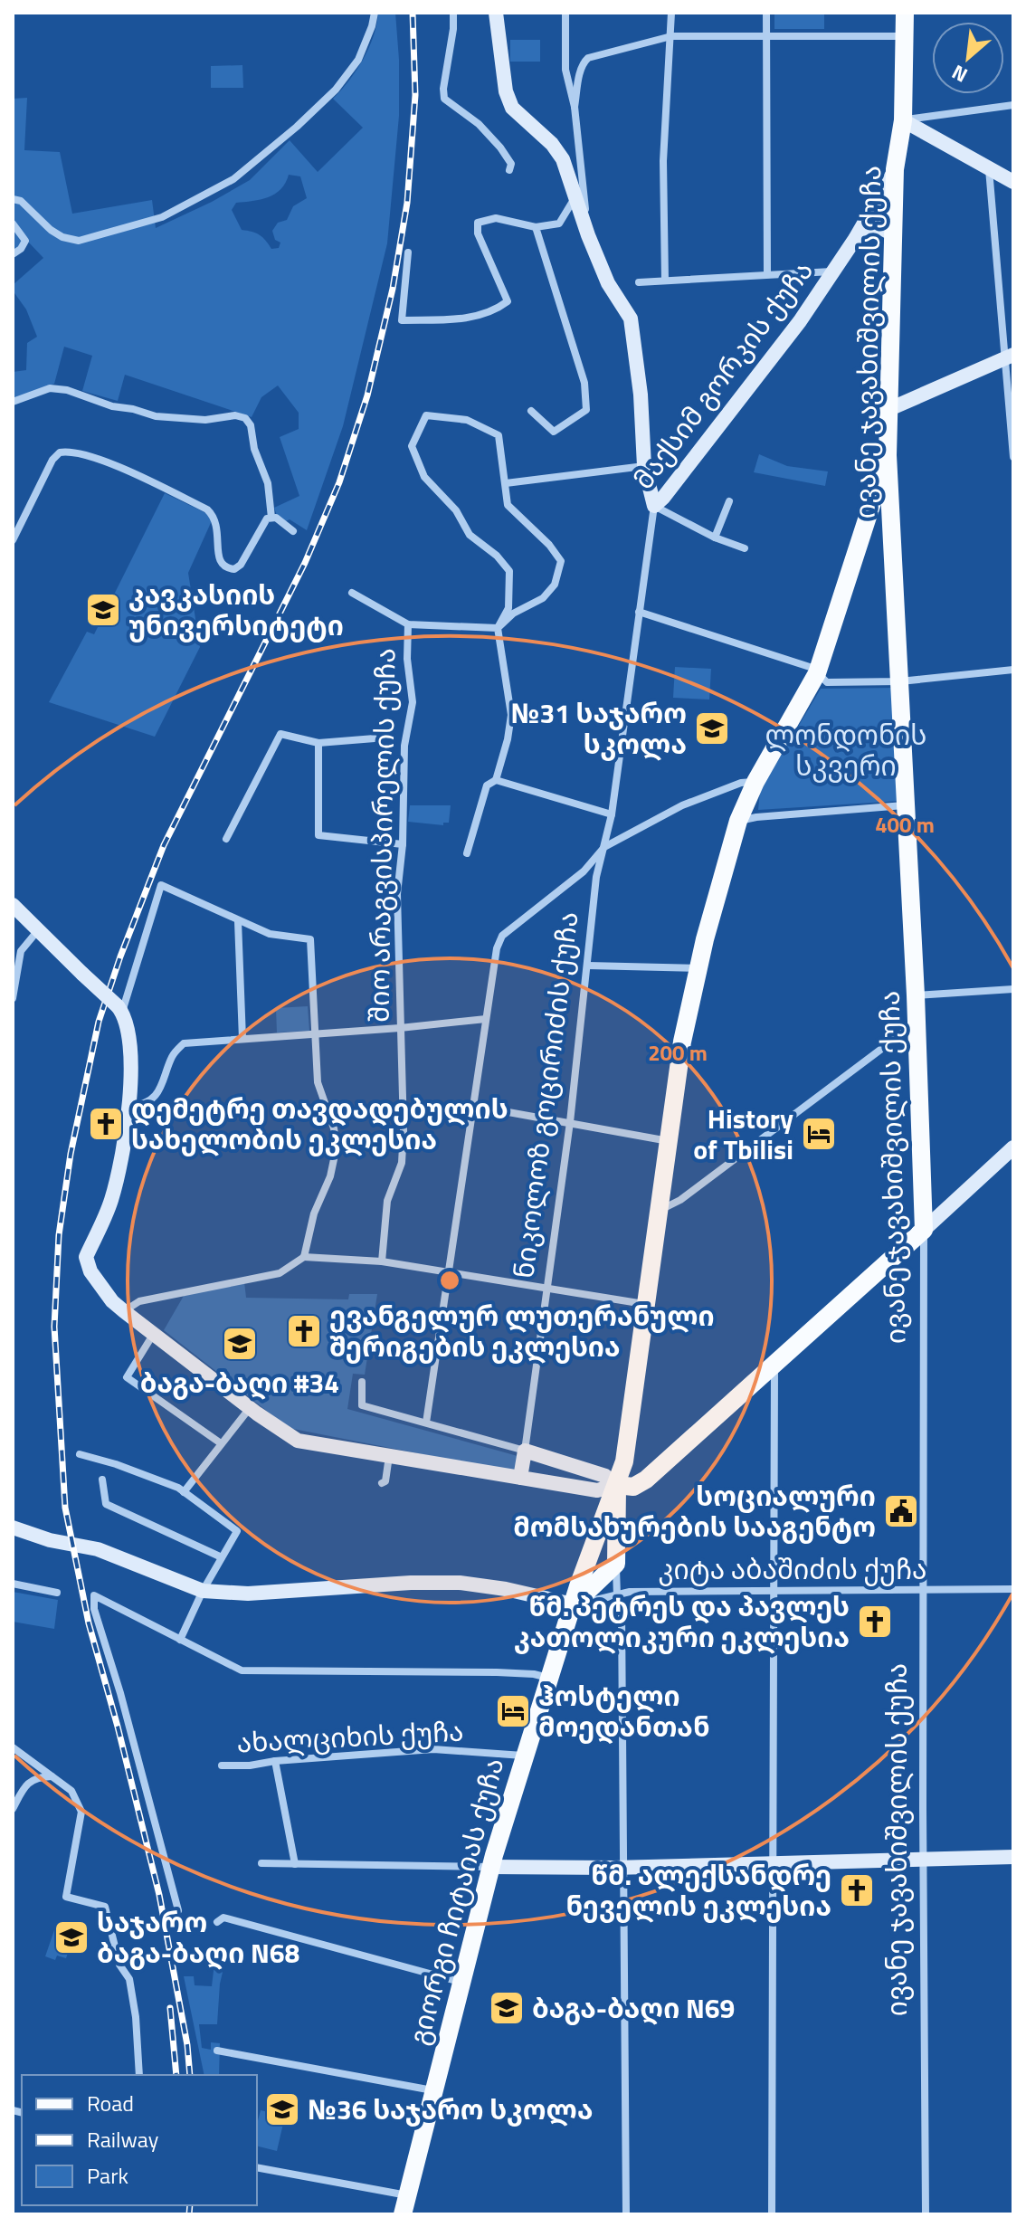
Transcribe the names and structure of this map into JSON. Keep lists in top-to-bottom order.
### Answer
{
  "streets": {
    "main road": ["ივანე ჯავახიშვილის ქუჩა", "გიორგი ჩიტაიას ქუჩა"],
    "street": [
      "მაქსიმ გორკის ქუჩა",
      "შიო არაგვისპირელის ქუჩა",
      "ნიკოლოზ გოცირიძის ქუჩა",
      "კიტა აბაშიძის ქუჩა",
      "ახალციხის ქუჩა"
    ]
  },
  "crossings": [
    ["ივანე ჯავახიშვილის ქუჩა", "მაქსიმ გორკის ქუჩა"],
    ["ივანე ჯავახიშვილის ქუჩა", "კიტა აბაშიძის ქუჩა"],
    ["მაქსიმ გორკის ქუჩა", "ნიკოლოზ გოცირიძის ქუჩა"],
    ["კიტა აბაშიძის ქუჩა", "გიორგი ჩიტაიას ქუჩა"],
    ["ახალციხის ქუჩა", "გიორგი ჩიტაიას ქუჩა"]
  ],
  "parks": ["ლონდონის სკვერი"],
  "places": {
    "school or university": [
      "კავკასიის უნივერსიტეტი",
      "№31 საჯარო სკოლა",
      "ბაგა-ბაღი #34",
      "საჯარო ბაგა-ბაღი N68",
      "ბაგა-ბაღი N69",
      "№36 საჯარო სკოლა"
    ],
    "church": [
      "დემეტრე თავდადებულის სახელობის ეკლესია",
      "ევანგელურ ლუთერანული შერიგების ეკლესია",
      "წმ. პეტრეს და პავლეს კათოლიკური ეკლესია",
      "წმ. ალექსანდრე ნეველის ეკლესია"
    ],
    "hotel": ["History of Tbilisi", "ჰოსტელი მოედანთან"],
    "public building": ["სოციალური მომსახურების სააგენტო"]
  },
  "legend": ["Road", "Railway", "Park"],
  "north": "bottom left",
  "rings": ["400 m", "200 m"]
}
